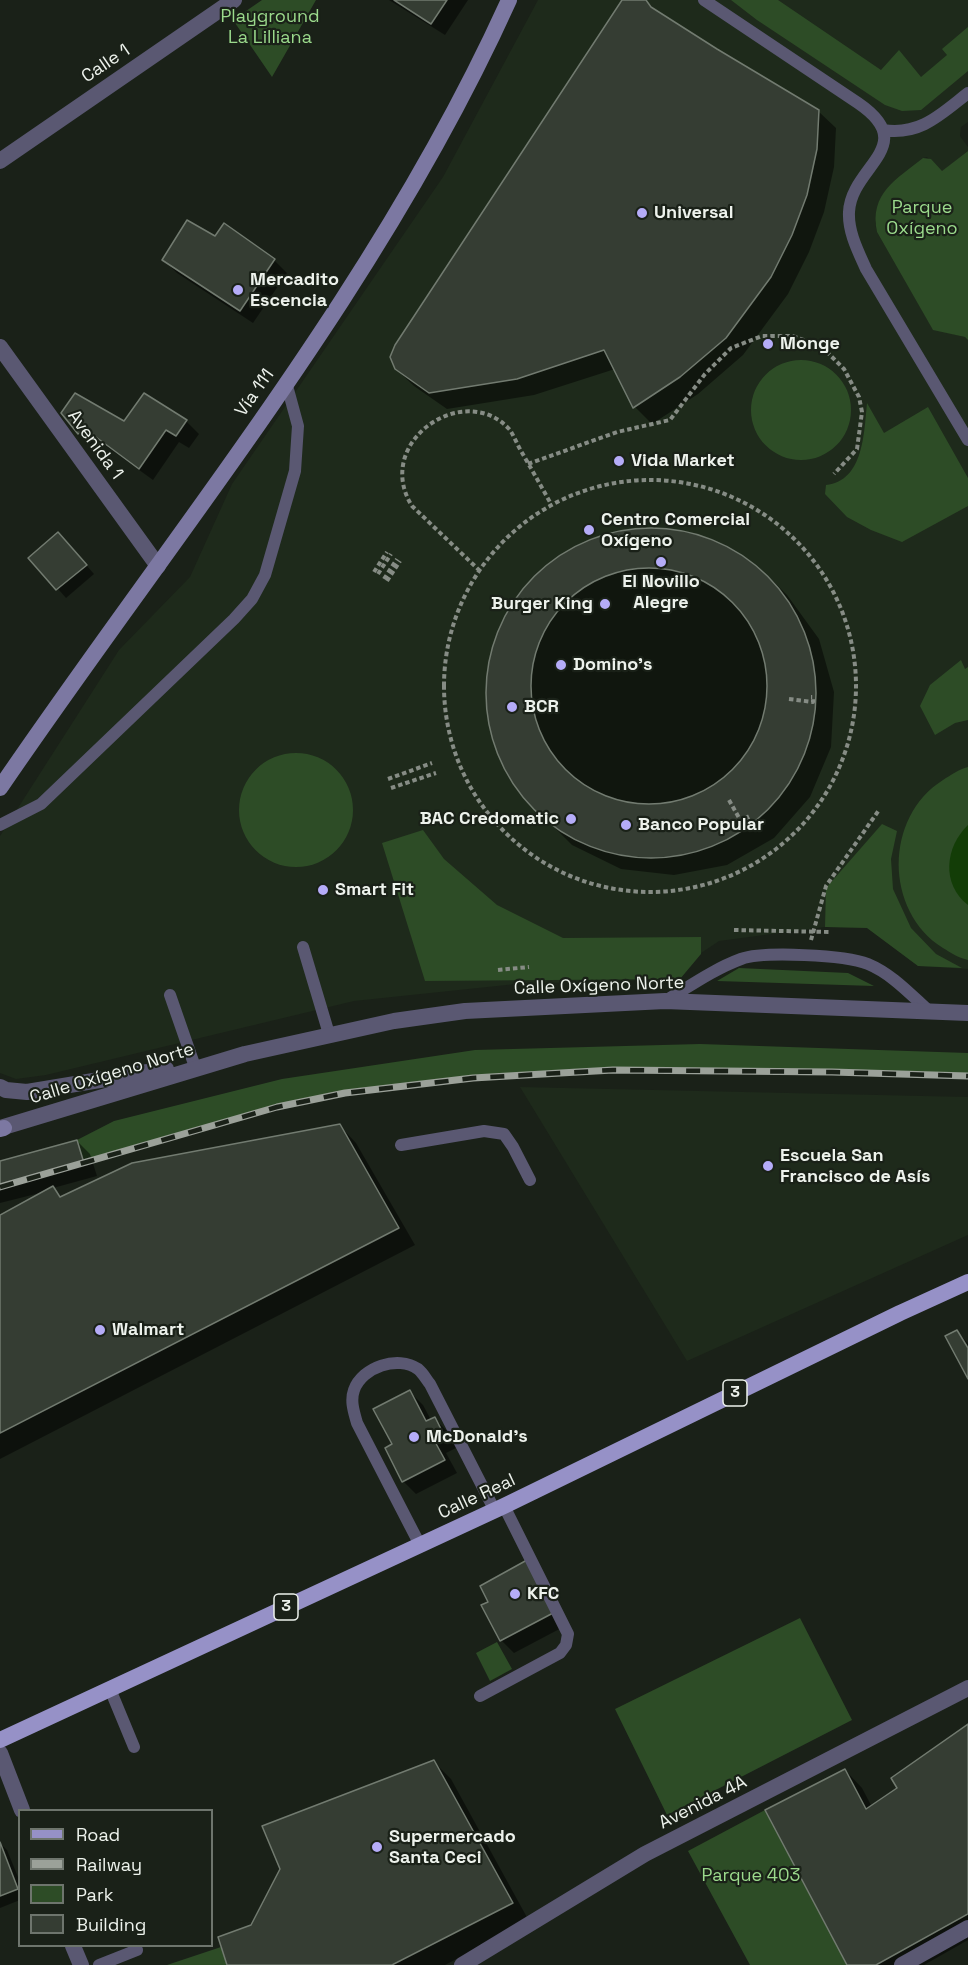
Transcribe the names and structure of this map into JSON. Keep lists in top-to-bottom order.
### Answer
{
  "streets": {
    "main road": ["Vía 111", "3", "Calle Real"],
    "street": [
      "Calle 1",
      "Avenida 1",
      "Calle Oxígeno Norte",
      "Avenida 4A"
    ]
  },
  "crossings": [
    ["Vía 111", "Avenida 1"]
  ],
  "parks": ["Playground La Lilliana", "Parque Oxígeno", "Parque 403"],
  "places": [
    "Universal",
    "Mercadito Escencia",
    "Monge",
    "Vida Market",
    "Centro Comercial Oxígeno",
    "El Novillo Alegre",
    "Burger King",
    "Domino's",
    "BCR",
    "BAC Credomatic",
    "Banco Popular",
    "Smart Fit",
    "Escuela San Francisco de Asís",
    "Walmart",
    "McDonald's",
    "KFC",
    "Supermercado Santa Ceci"
  ],
  "legend": [
    "Road",
    "Railway",
    "Park",
    "Building"
  ]
}
